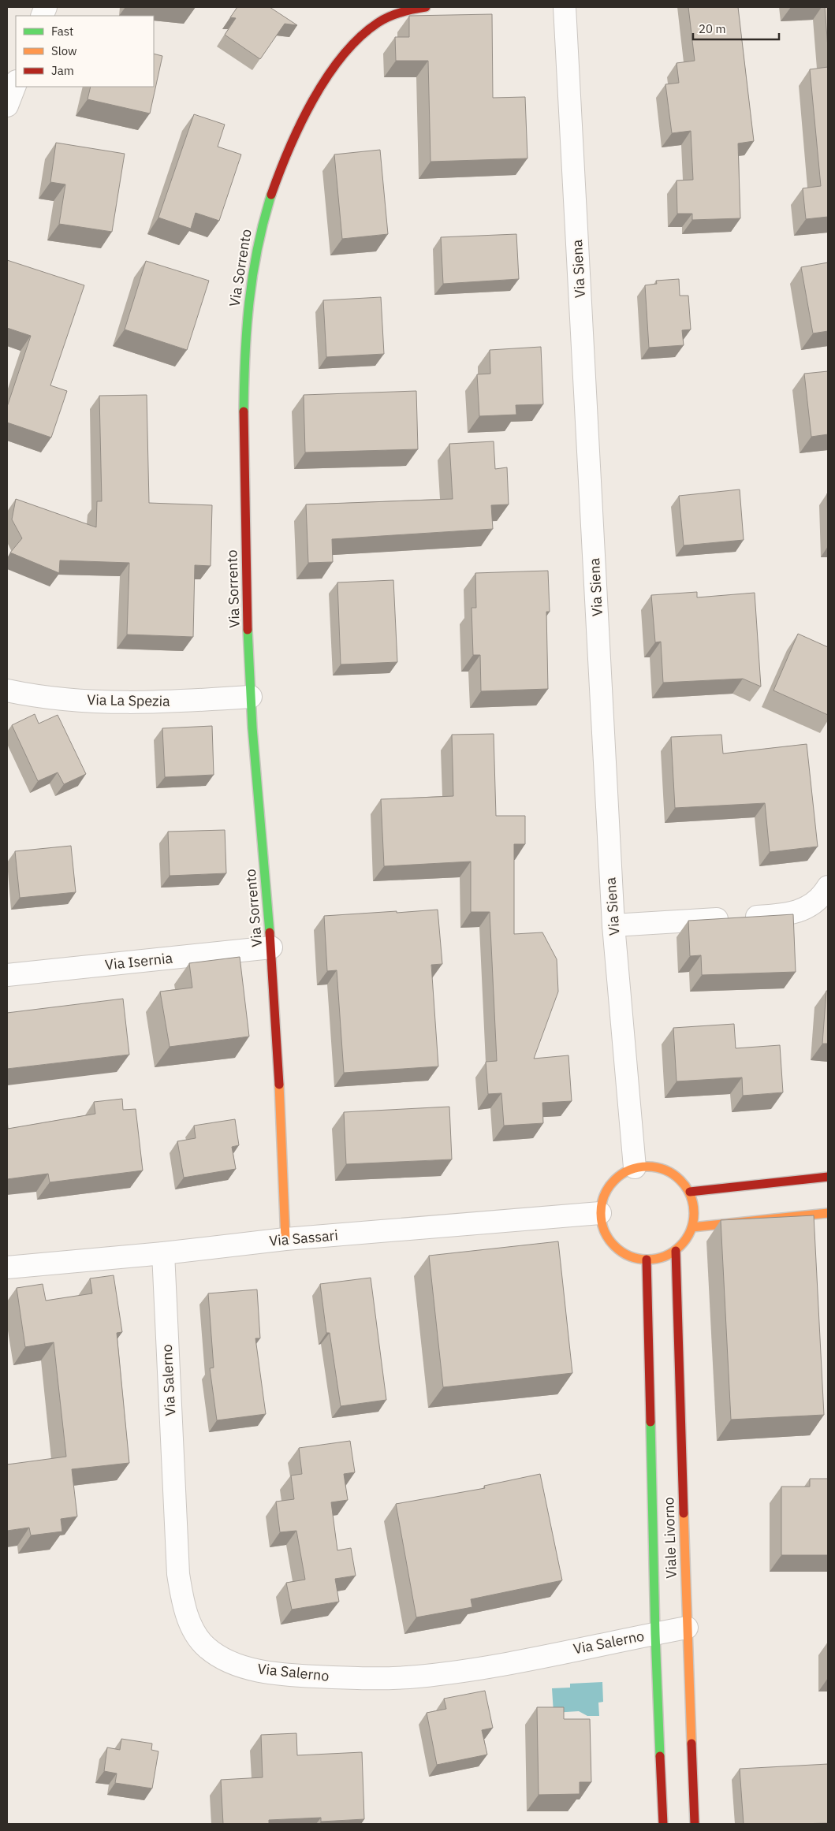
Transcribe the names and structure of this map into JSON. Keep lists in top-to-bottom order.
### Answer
{
  "streets": {
    "street": [
      "Via Sorrento",
      "Via Siena",
      "Via La Spezia",
      "Via Isernia",
      "Via Sassari",
      "Via Salerno",
      "Viale Livorno"
    ]
  },
  "crossings": [
    ["Via Sorrento", "Via La Spezia"],
    ["Via Sorrento", "Via Isernia"],
    ["Via Sorrento", "Via Sassari"],
    ["Via Siena", "Via Sassari"],
    ["Via Siena", "Viale Livorno"],
    ["Via Sassari", "Via Salerno"],
    ["Via Sassari", "Viale Livorno"],
    ["Via Salerno", "Viale Livorno"]
  ],
  "legend": ["Fast", "Slow", "Jam"],
  "scale_bar": "20 m"
}
